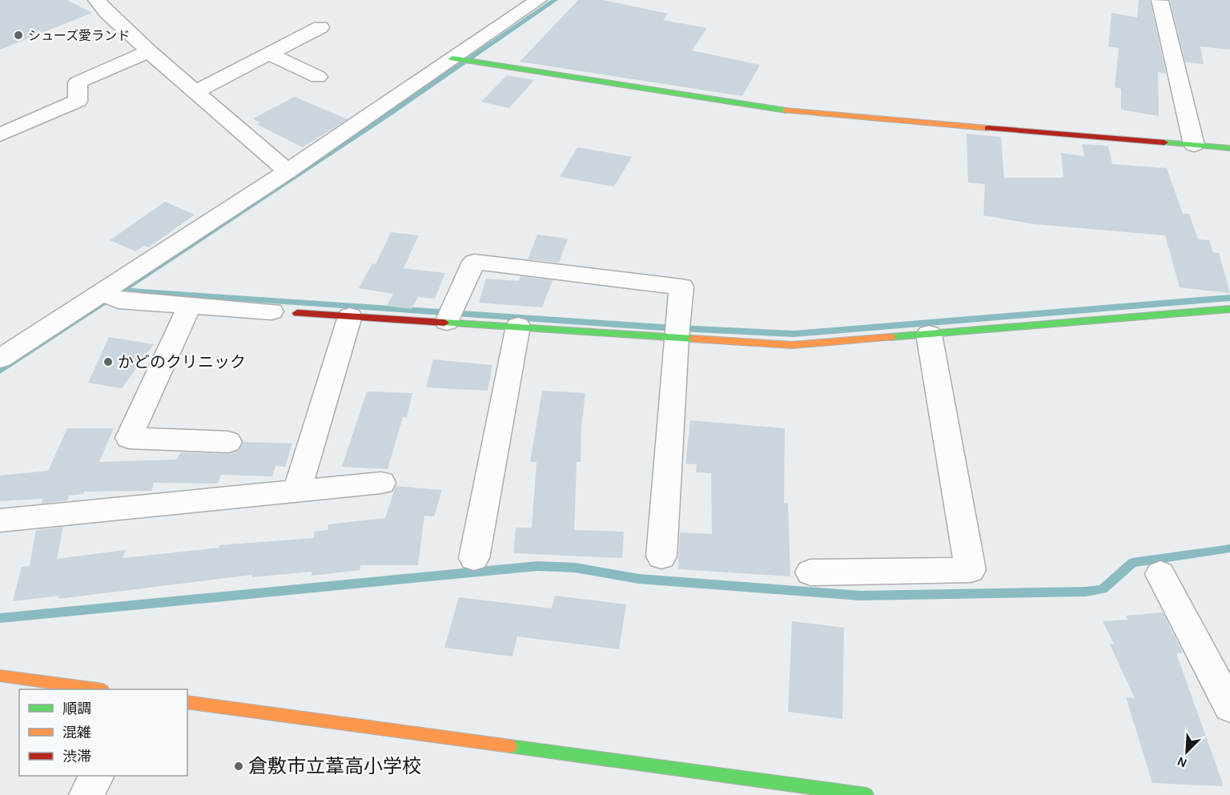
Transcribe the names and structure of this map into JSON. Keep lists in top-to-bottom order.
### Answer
{
  "places": ["シューズ愛ランド", "かどのクリニック", "倉敷市立葦高小学校"],
  "legend": ["順調", "混雑", "渋滞"],
  "north": "bottom left"
}
